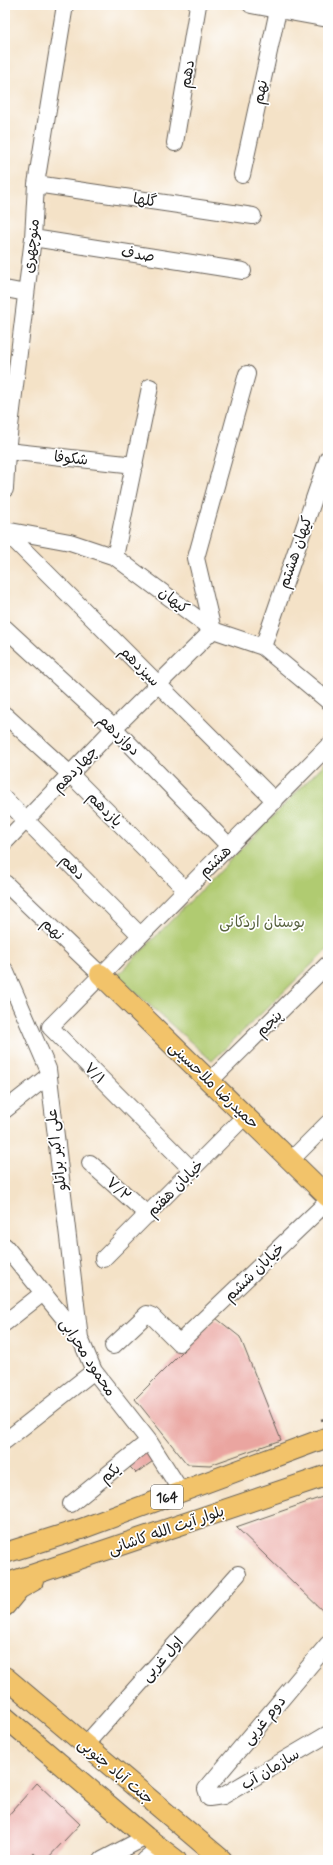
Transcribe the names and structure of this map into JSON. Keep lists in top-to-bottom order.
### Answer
{
  "streets": {
    "main road": [
      "حمیدرضا ملاحسینی",
      "164",
      "بلوار آیت الله کاشانی",
      "جنت آباد جنوبی"
    ],
    "street": [
      "دهم",
      "نهم",
      "گلها",
      "منوچهری",
      "صدف",
      "شکوفا",
      "کیهان هشتم",
      "کیهان",
      "سیزدهم",
      "دوازدهم",
      "چهاردهم",
      "یازدهم",
      "هشتم",
      "پنجم",
      "۷/۱",
      "علی اکبر براتلو",
      "خیابان هفتم",
      "۷/۲",
      "خیابان ششم",
      "محمود محرابی",
      "یکم",
      "اول غربی",
      "دوم غربی",
      "سازمان آب"
    ]
  },
  "crossings": [
    ["دهم", "چهاردهم"],
    ["دهم", "هشتم"],
    ["نهم", "هشتم"],
    ["نهم", "۷/۱"],
    ["نهم", "حمیدرضا ملاحسینی"],
    ["گلها", "منوچهری"],
    ["منوچهری", "صدف"],
    ["منوچهری", "شکوفا"],
    ["کیهان هشتم", "کیهان"],
    ["کیهان", "سیزدهم"],
    ["کیهان", "چهاردهم"],
    ["سیزدهم", "چهاردهم"],
    ["سیزدهم", "هشتم"],
    ["دوازدهم", "چهاردهم"],
    ["دوازدهم", "هشتم"],
    ["چهاردهم", "یازدهم"],
    ["یازدهم", "هشتم"],
    ["هشتم", "۷/۱"],
    ["هشتم", "حمیدرضا ملاحسینی"],
    ["پنجم", "حمیدرضا ملاحسینی"],
    ["۷/۱", "حمیدرضا ملاحسینی"],
    ["۷/۱", "خیابان هفتم"],
    ["حمیدرضا ملاحسینی", "خیابان هفتم"],
    ["علی اکبر براتلو", "محمود محرابی"],
    ["خیابان هفتم", "۷/۲"],
    ["محمود محرابی", "یکم"],
    ["محمود محرابی", "بلوار آیت الله کاشانی"],
    ["اول غربی", "جنت آباد جنوبی"],
    ["دوم غربی", "سازمان آب"]
  ],
  "parks": ["بوستان اردکانی"]
}
